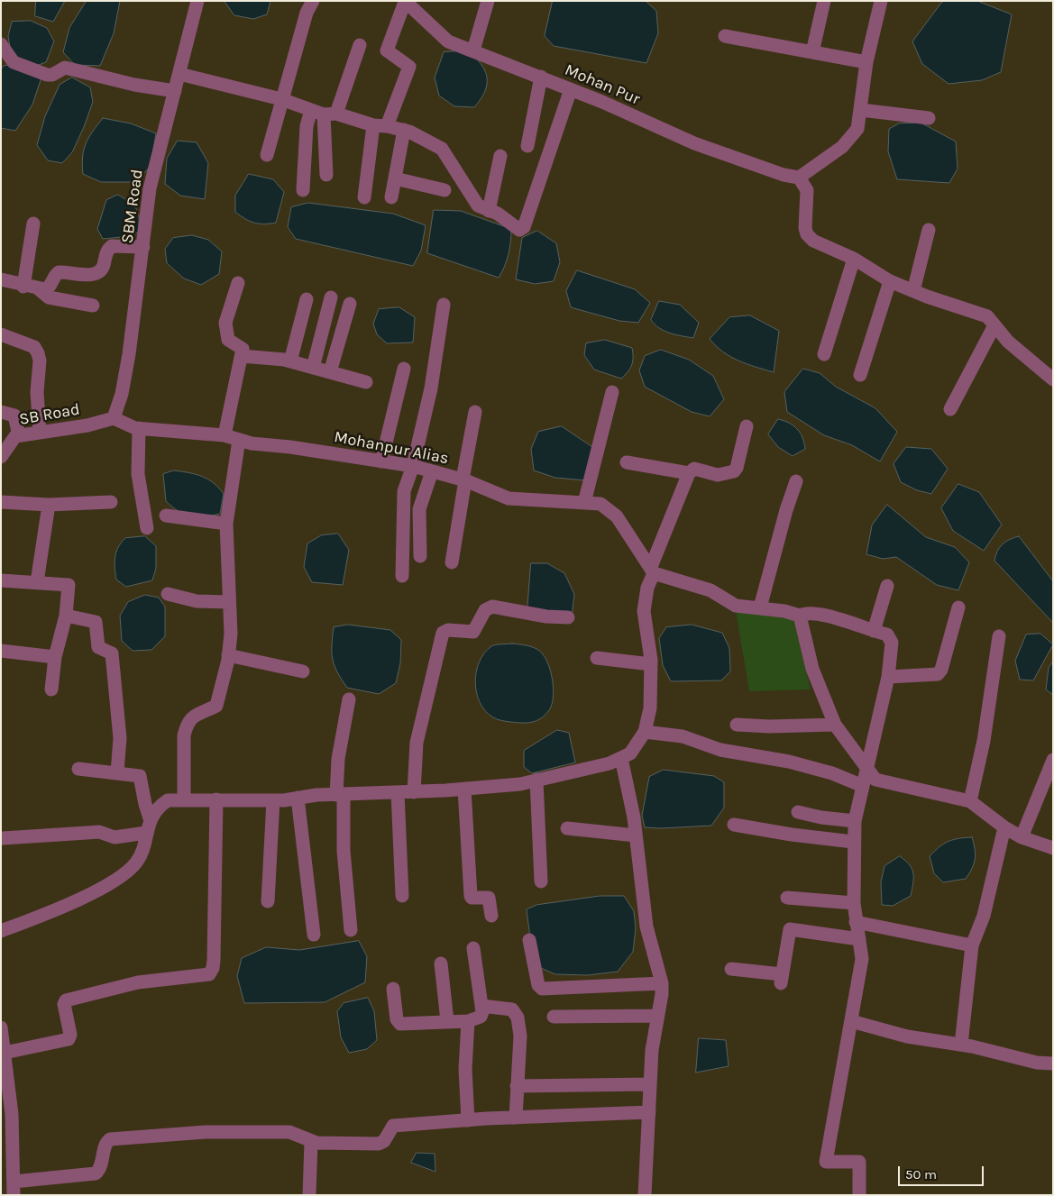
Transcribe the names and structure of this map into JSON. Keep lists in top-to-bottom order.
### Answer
{
  "streets": {
    "street": [
      "Mohan Pur",
      "SBM Road",
      "SB Road",
      "Mohanpur Alias"
    ]
  },
  "crossings": [
    ["SBM Road", "SB Road"],
    ["SBM Road", "Mohanpur Alias"],
    ["SB Road", "Mohanpur Alias"]
  ],
  "scale_bar": "50 m"
}
